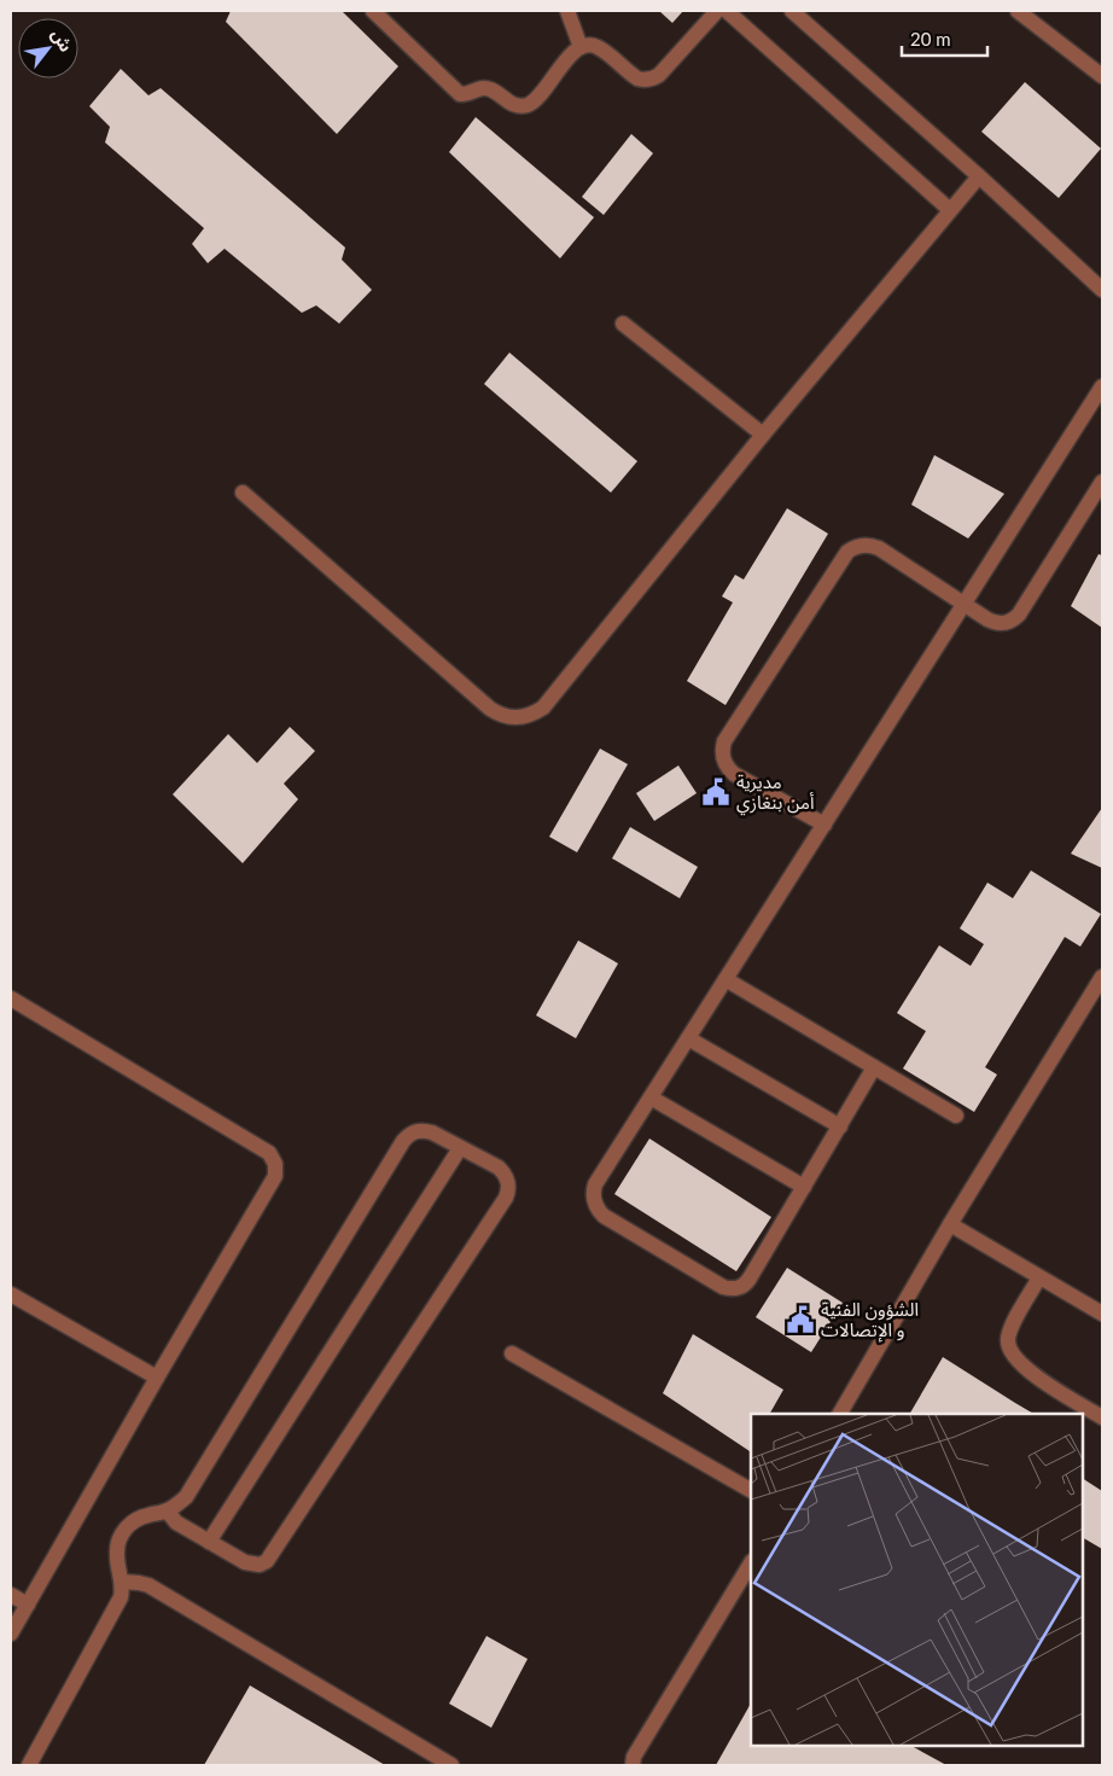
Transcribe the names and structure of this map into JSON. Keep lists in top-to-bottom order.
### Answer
{
  "places": {
    "public building": ["مديرية أمن بنغازي", "الشؤون الفنية و الإتصالات"]
  },
  "scale_bar": "20 m",
  "north": "top right"
}
